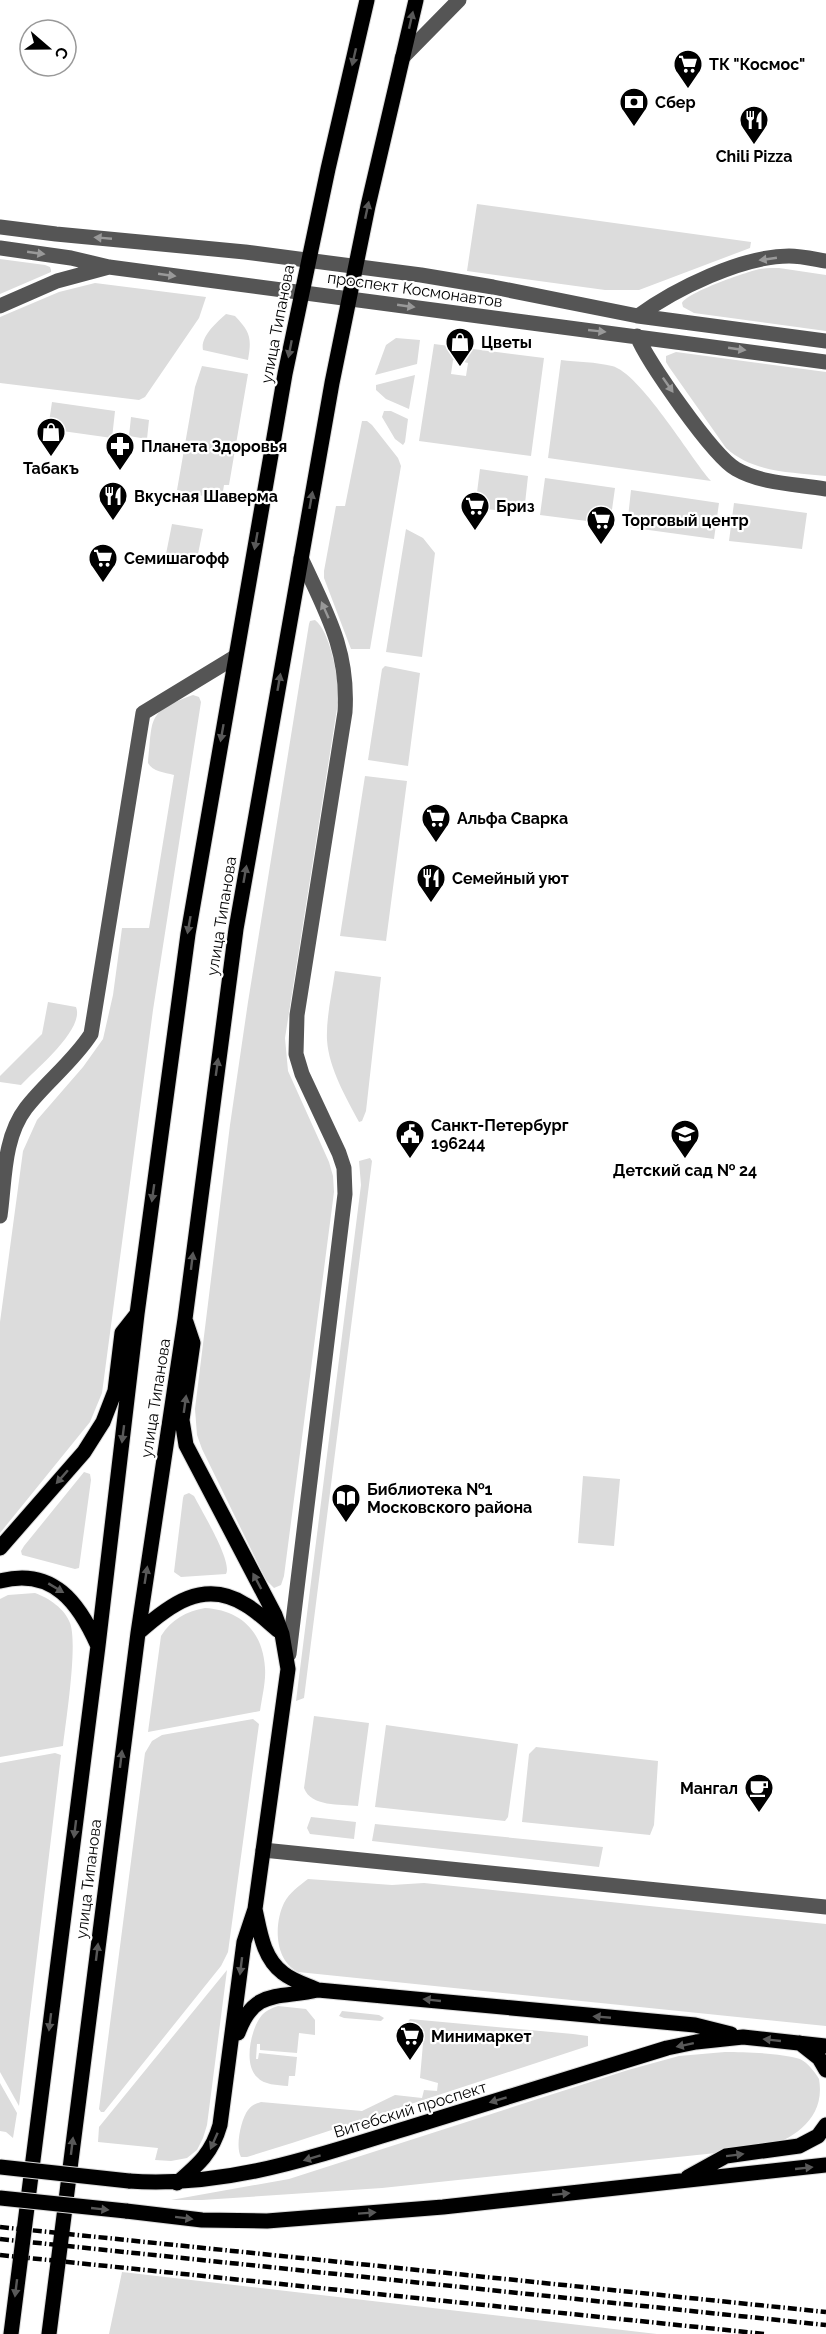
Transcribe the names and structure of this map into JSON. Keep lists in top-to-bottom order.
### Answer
{
  "streets": {
    "main road": ["улица Типанова", "Витебский проспект"],
    "street": ["проспект Космонавтов"]
  },
  "crossings": [
    ["проспект Космонавтов", "улица Типанова"]
  ],
  "places": {
    "supermarket": [
      "ТК \"Космос\"",
      "Бриз",
      "Торговый центр",
      "Семишагофф",
      "Альфа Сварка",
      "Минимаркет"
    ],
    "bank": ["Сбер"],
    "restaurant": ["Chili Pizza", "Вкусная Шаверма", "Семейный уют"],
    "shop": ["Цветы", "Табакъ"],
    "pharmacy": ["Планета Здоровья"],
    "public building": ["Санкт-Петербург 196244"],
    "school or university": ["Детский сад № 24"],
    "library": ["Библиотека №1 Московского района"],
    "cafe": ["Мангал"]
  },
  "north": "right"
}
